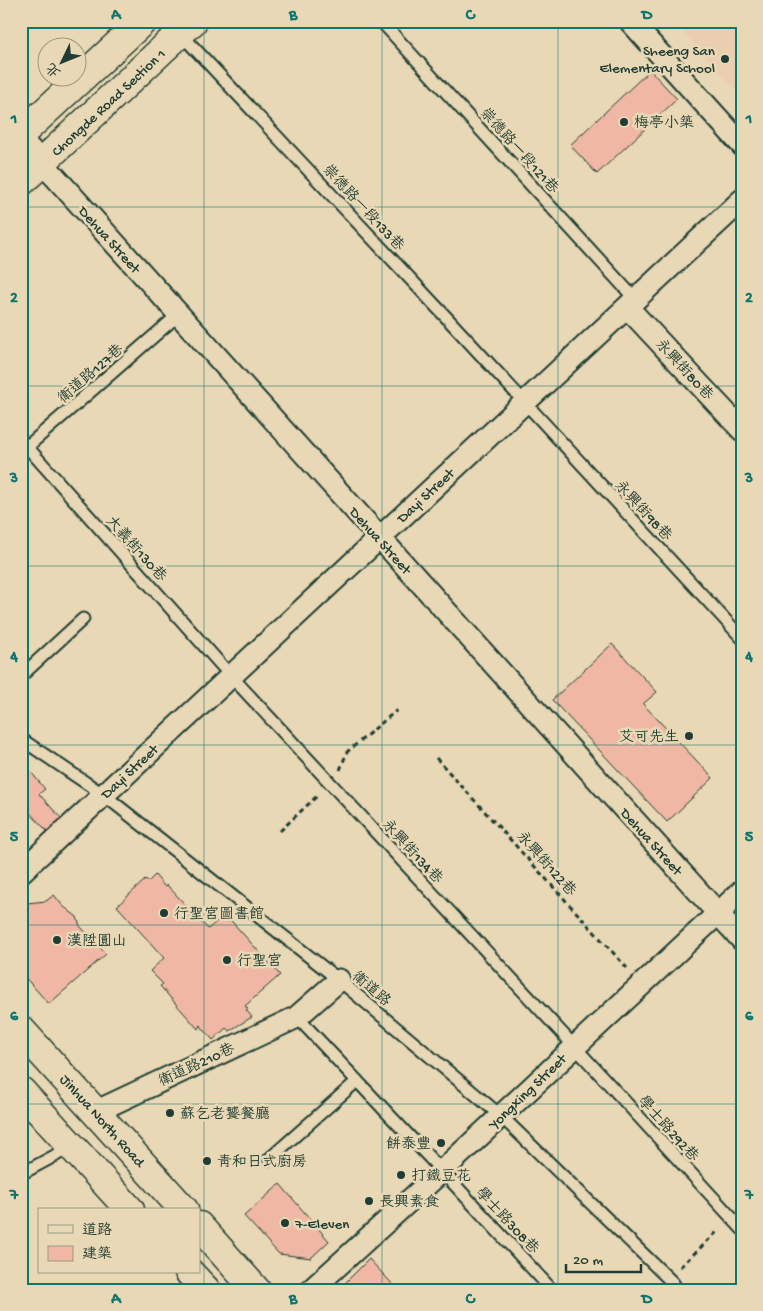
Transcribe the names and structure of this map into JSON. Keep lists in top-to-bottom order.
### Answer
{
  "streets": {
    "main road": ["Chongde Road Section 1", "Jinhua North Road"],
    "street": [
      "Dehua Street",
      "永興街80巷",
      "Dayi Street",
      "衛道路210巷",
      "Yongxing Street"
    ],
    "lane": [
      "崇德路一段121巷",
      "崇德路一段133巷",
      "衛道路127巷",
      "永興街98巷",
      "大義街130巷",
      "永興街134巷",
      "衛道路",
      "學士路292巷",
      "學士路308巷"
    ],
    "path": ["永興街122巷"]
  },
  "crossings": [
    ["Chongde Road Section 1", "崇德路一段133巷"],
    ["Chongde Road Section 1", "Dehua Street"],
    ["崇德路一段121巷", "永興街80巷"],
    ["崇德路一段121巷", "Dayi Street"],
    ["崇德路一段133巷", "Dayi Street"],
    ["崇德路一段133巷", "永興街98巷"],
    ["Dehua Street", "衛道路127巷"],
    ["Dehua Street", "Dayi Street"],
    ["Dehua Street", "Yongxing Street"],
    ["永興街80巷", "Dayi Street"],
    ["衛道路127巷", "大義街130巷"],
    ["Dayi Street", "永興街98巷"],
    ["Dayi Street", "大義街130巷"],
    ["Dayi Street", "永興街134巷"],
    ["Dayi Street", "衛道路"],
    ["大義街130巷", "永興街134巷"],
    ["永興街134巷", "Yongxing Street"],
    ["永興街134巷", "學士路292巷"],
    ["永興街122巷", "Yongxing Street"],
    ["衛道路", "衛道路210巷"],
    ["衛道路", "Yongxing Street"],
    ["衛道路210巷", "Jinhua North Road"],
    ["Yongxing Street", "學士路292巷"],
    ["Yongxing Street", "學士路308巷"]
  ],
  "places": [
    "Sheeng San Elementary School",
    "梅亭小築",
    "艾可先生",
    "行聖宮圖書館",
    "漢陞圓山",
    "行聖宮",
    "蘇乞老饕餐廳",
    "餅泰豐",
    "青和日式廚房",
    "打鐵豆花",
    "長興素食",
    "7-Eleven"
  ],
  "legend": ["道路", "建築"],
  "scale_bar": "20 m",
  "north": "bottom left",
  "grid": {
    "columns": [
      "A",
      "B",
      "C",
      "D"
    ],
    "rows": [
      "1",
      "2",
      "3",
      "4",
      "5",
      "6",
      "7"
    ]
  }
}
